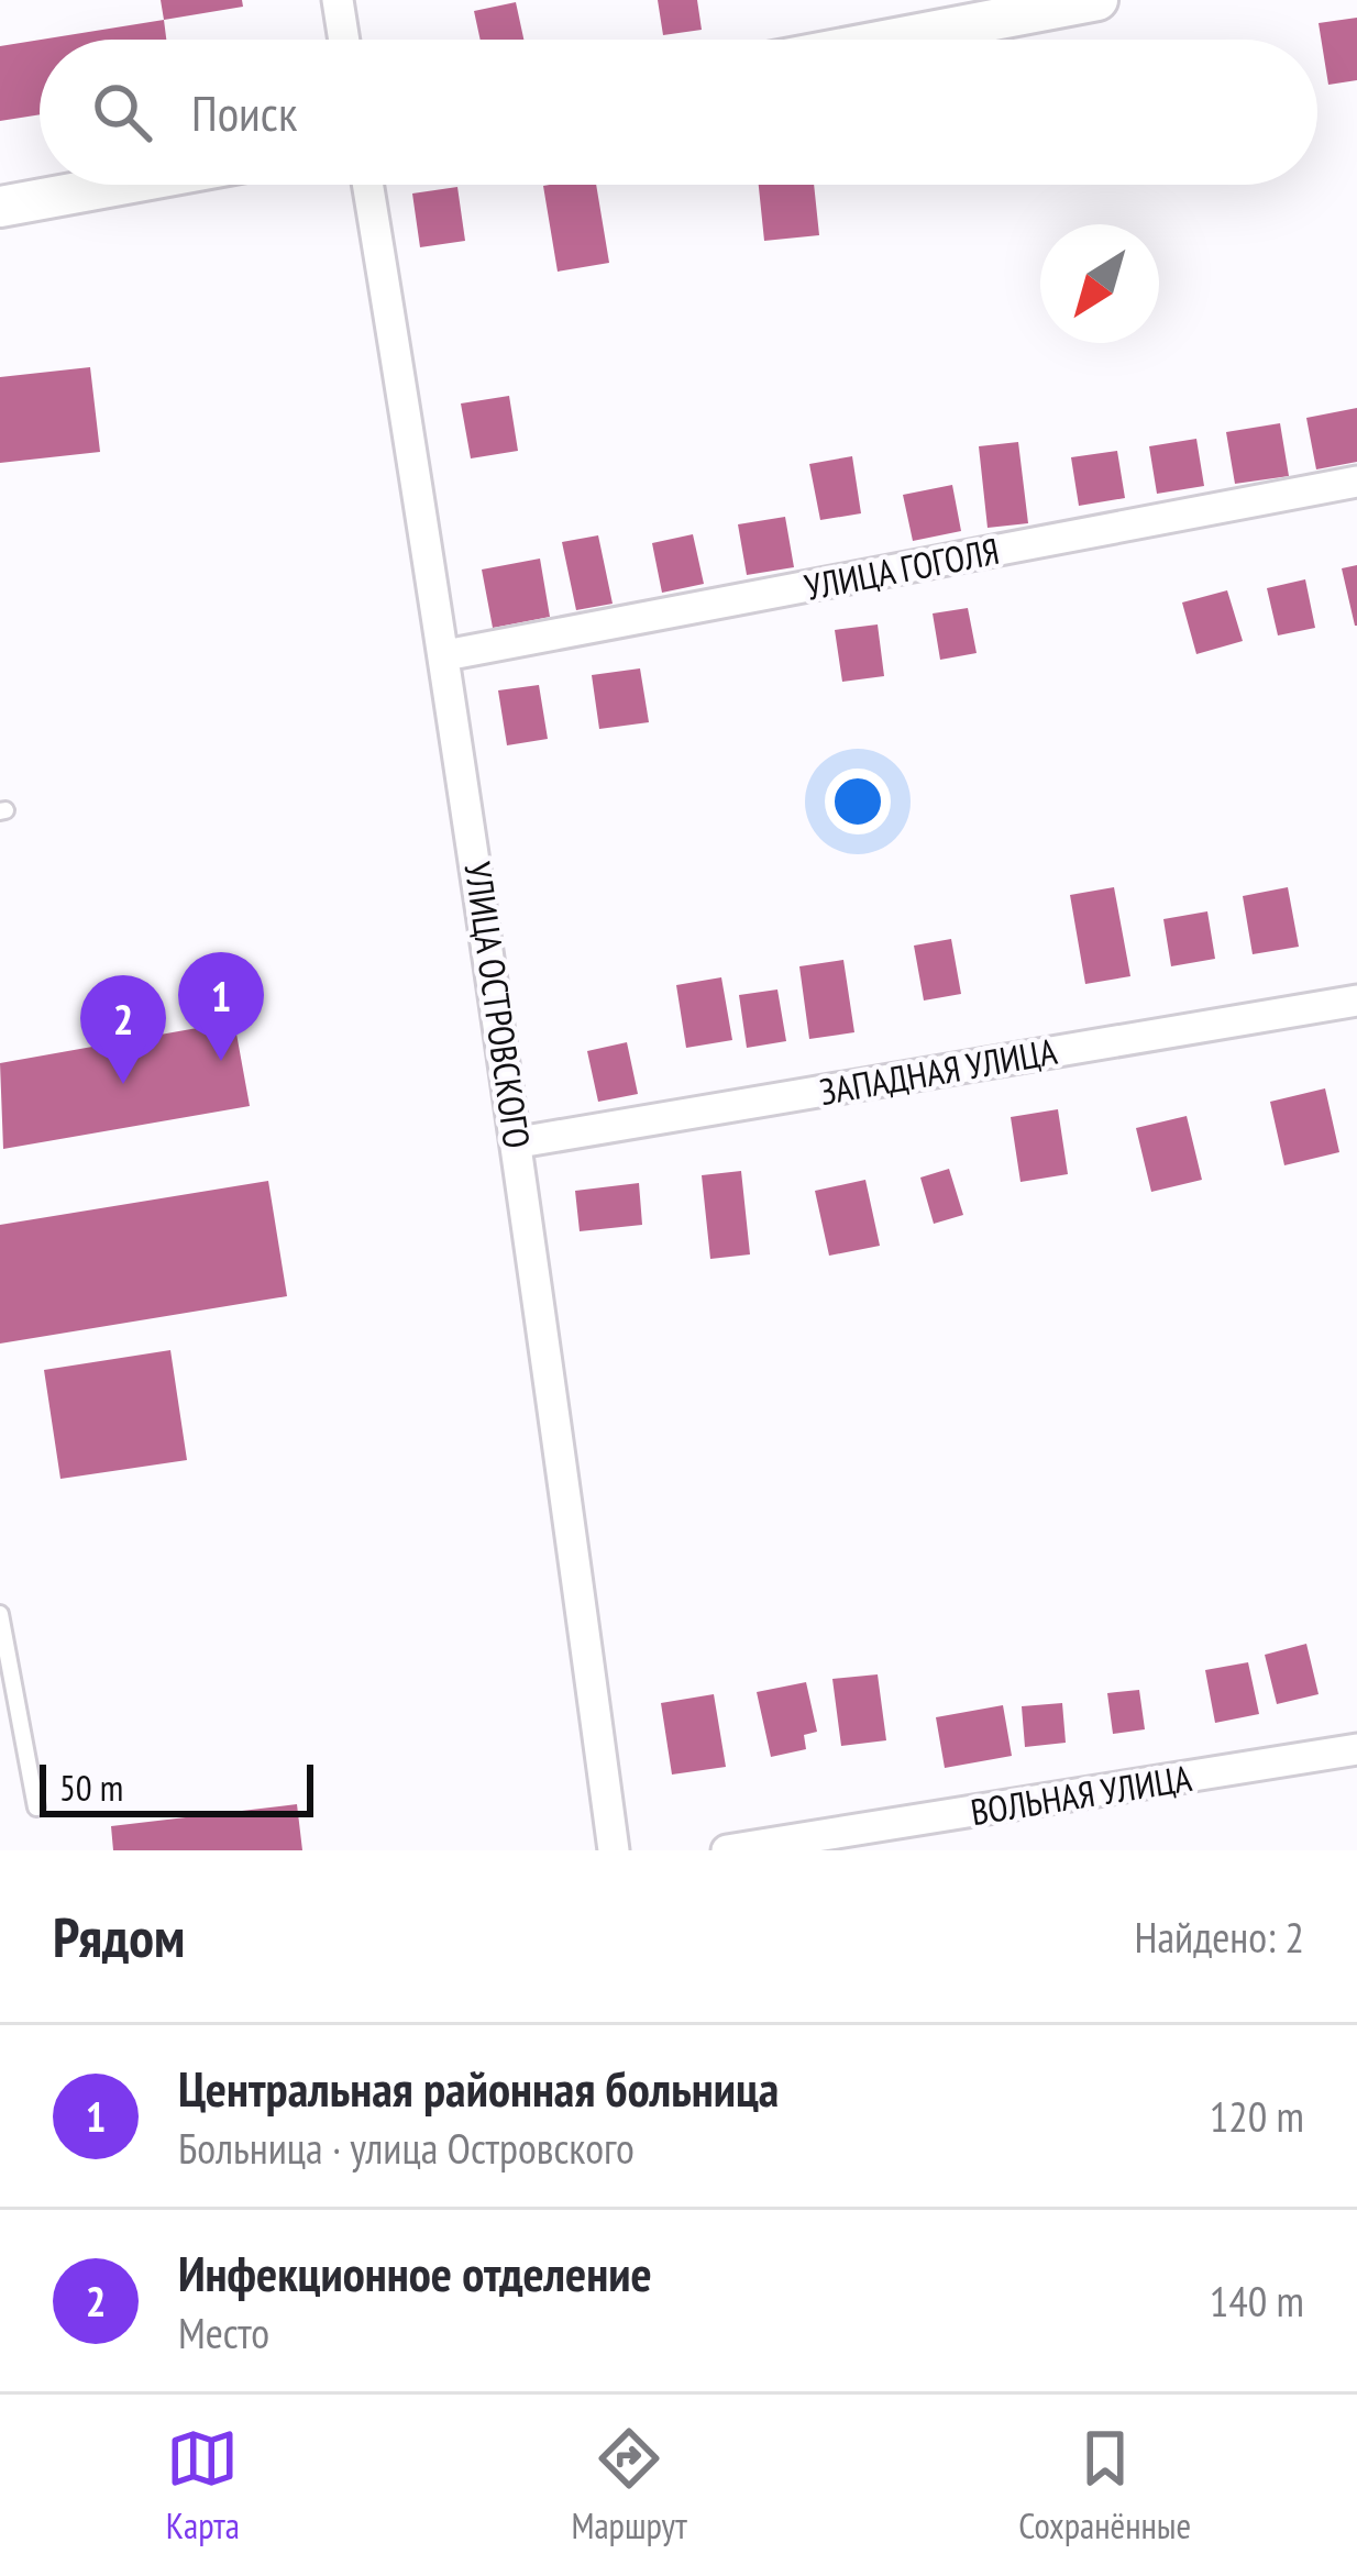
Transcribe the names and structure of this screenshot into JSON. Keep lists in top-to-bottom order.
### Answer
{
  "streets": {
    "street": [
      "УЛИЦА ГОГОЛЯ",
      "УЛИЦА ОСТРОВСКОГО",
      "ЗАПАДНАЯ УЛИЦА",
      "ВОЛЬНАЯ УЛИЦА"
    ]
  },
  "crossings": [
    ["УЛИЦА ГОГОЛЯ", "УЛИЦА ОСТРОВСКОГО"],
    ["УЛИЦА ОСТРОВСКОГО", "ЗАПАДНАЯ УЛИЦА"]
  ],
  "scale_bar": "50 m",
  "north": "bottom left",
  "page": {
    "search": "Поиск",
    "pins": ["1", "2"],
    "scale": "50 m",
    "heading": ["Рядом", "Найдено: 2"],
    "list": [
      {
        "mark": "1",
        "name": "Центральная районная больница",
        "note": "Больница · улица Островского",
        "value": "120 m"
      },
      {
        "mark": "2",
        "name": "Инфекционное отделение",
        "note": "Место",
        "value": "140 m"
      }
    ],
    "nav": ["Карта", "Маршрут", "Сохранённые"]
  }
}
